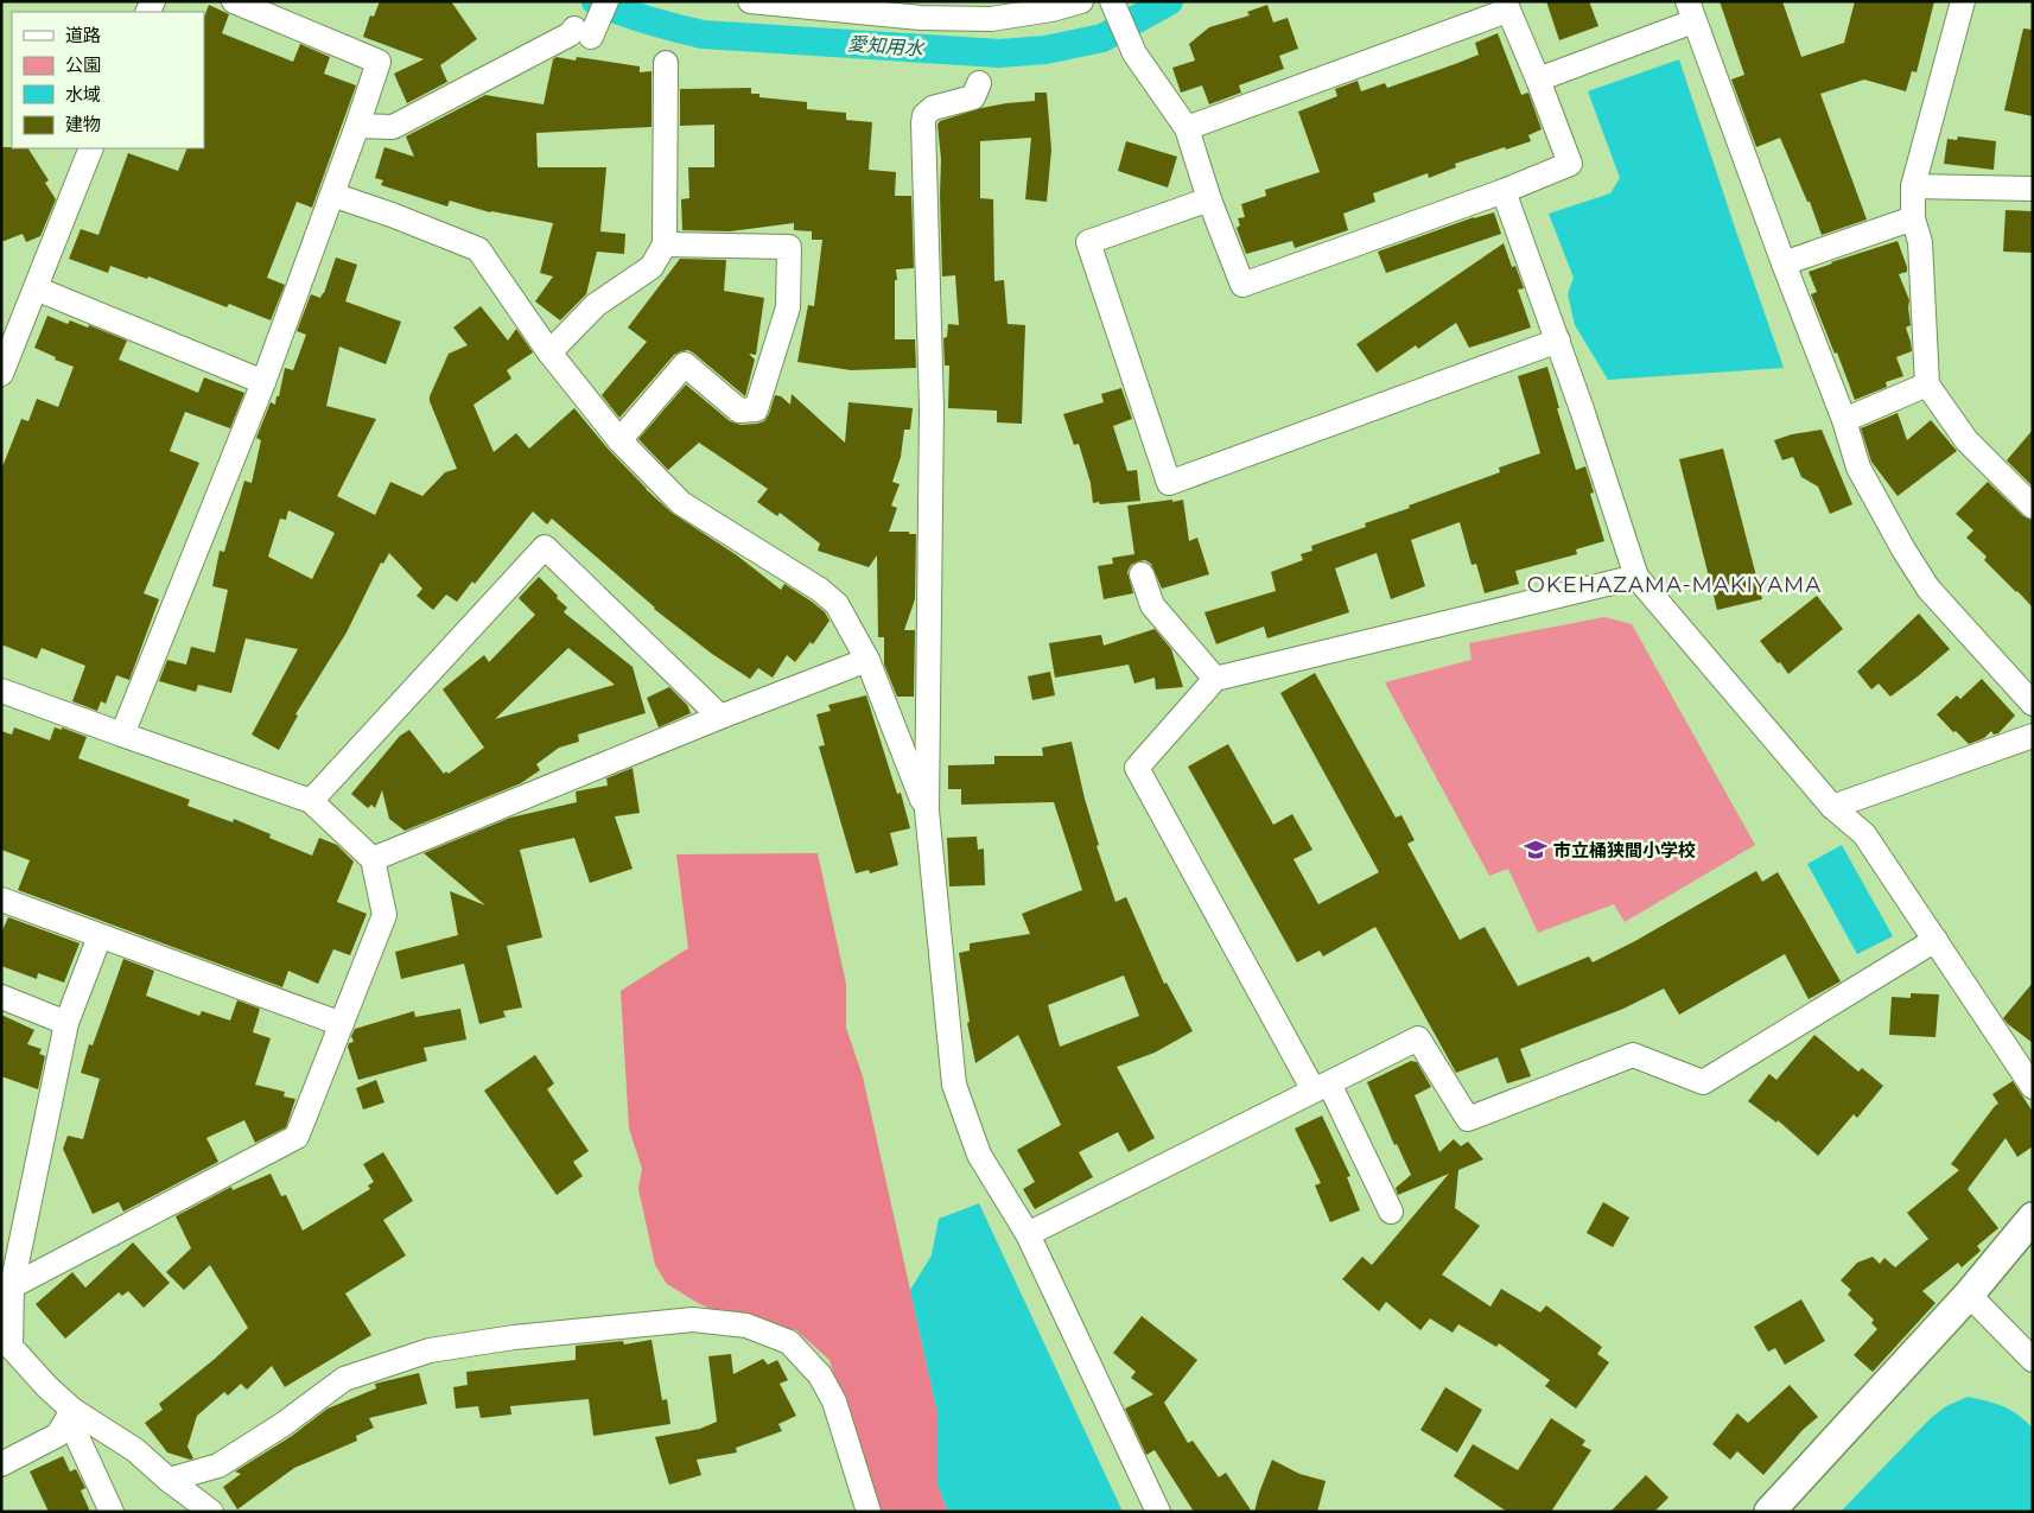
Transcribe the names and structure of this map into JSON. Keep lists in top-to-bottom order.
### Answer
{
  "districts": ["OKEHAZAMA-MAKIYAMA"],
  "water": ["愛知用水"],
  "places": {
    "school or university": ["市立桶狭間小学校"]
  },
  "legend": [
    "道路",
    "公園",
    "水域",
    "建物"
  ]
}
